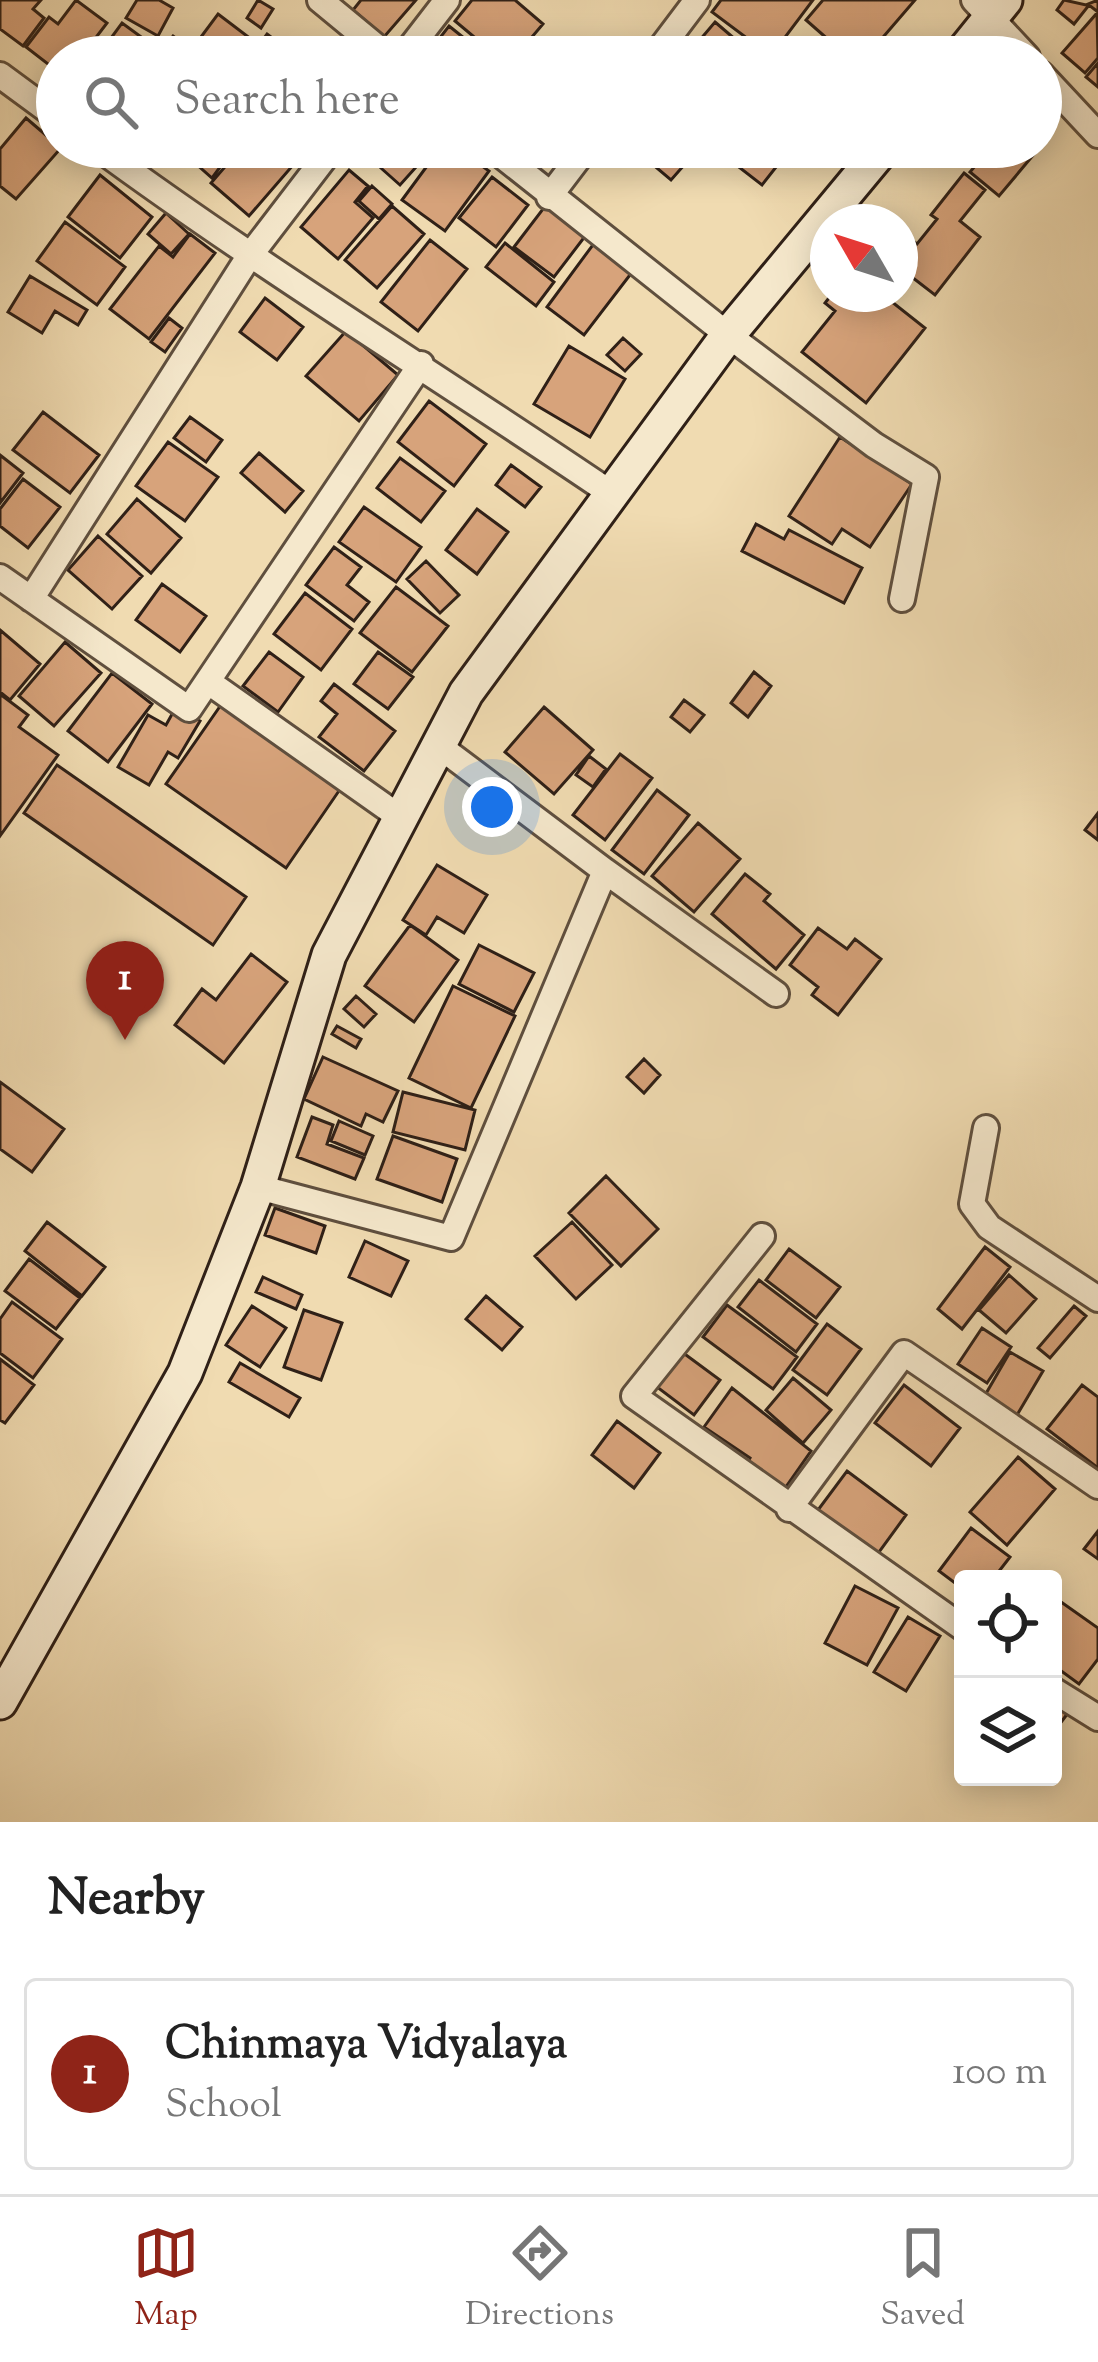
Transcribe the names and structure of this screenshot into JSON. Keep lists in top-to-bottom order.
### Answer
{
  "north": "top left",
  "page": {
    "search": "Search here",
    "pins": "1",
    "heading": "Nearby",
    "list": [
      {
        "mark": "1",
        "name": "Chinmaya Vidyalaya",
        "note": "School",
        "value": "100 m"
      }
    ],
    "nav": ["Map", "Directions", "Saved"]
  }
}
